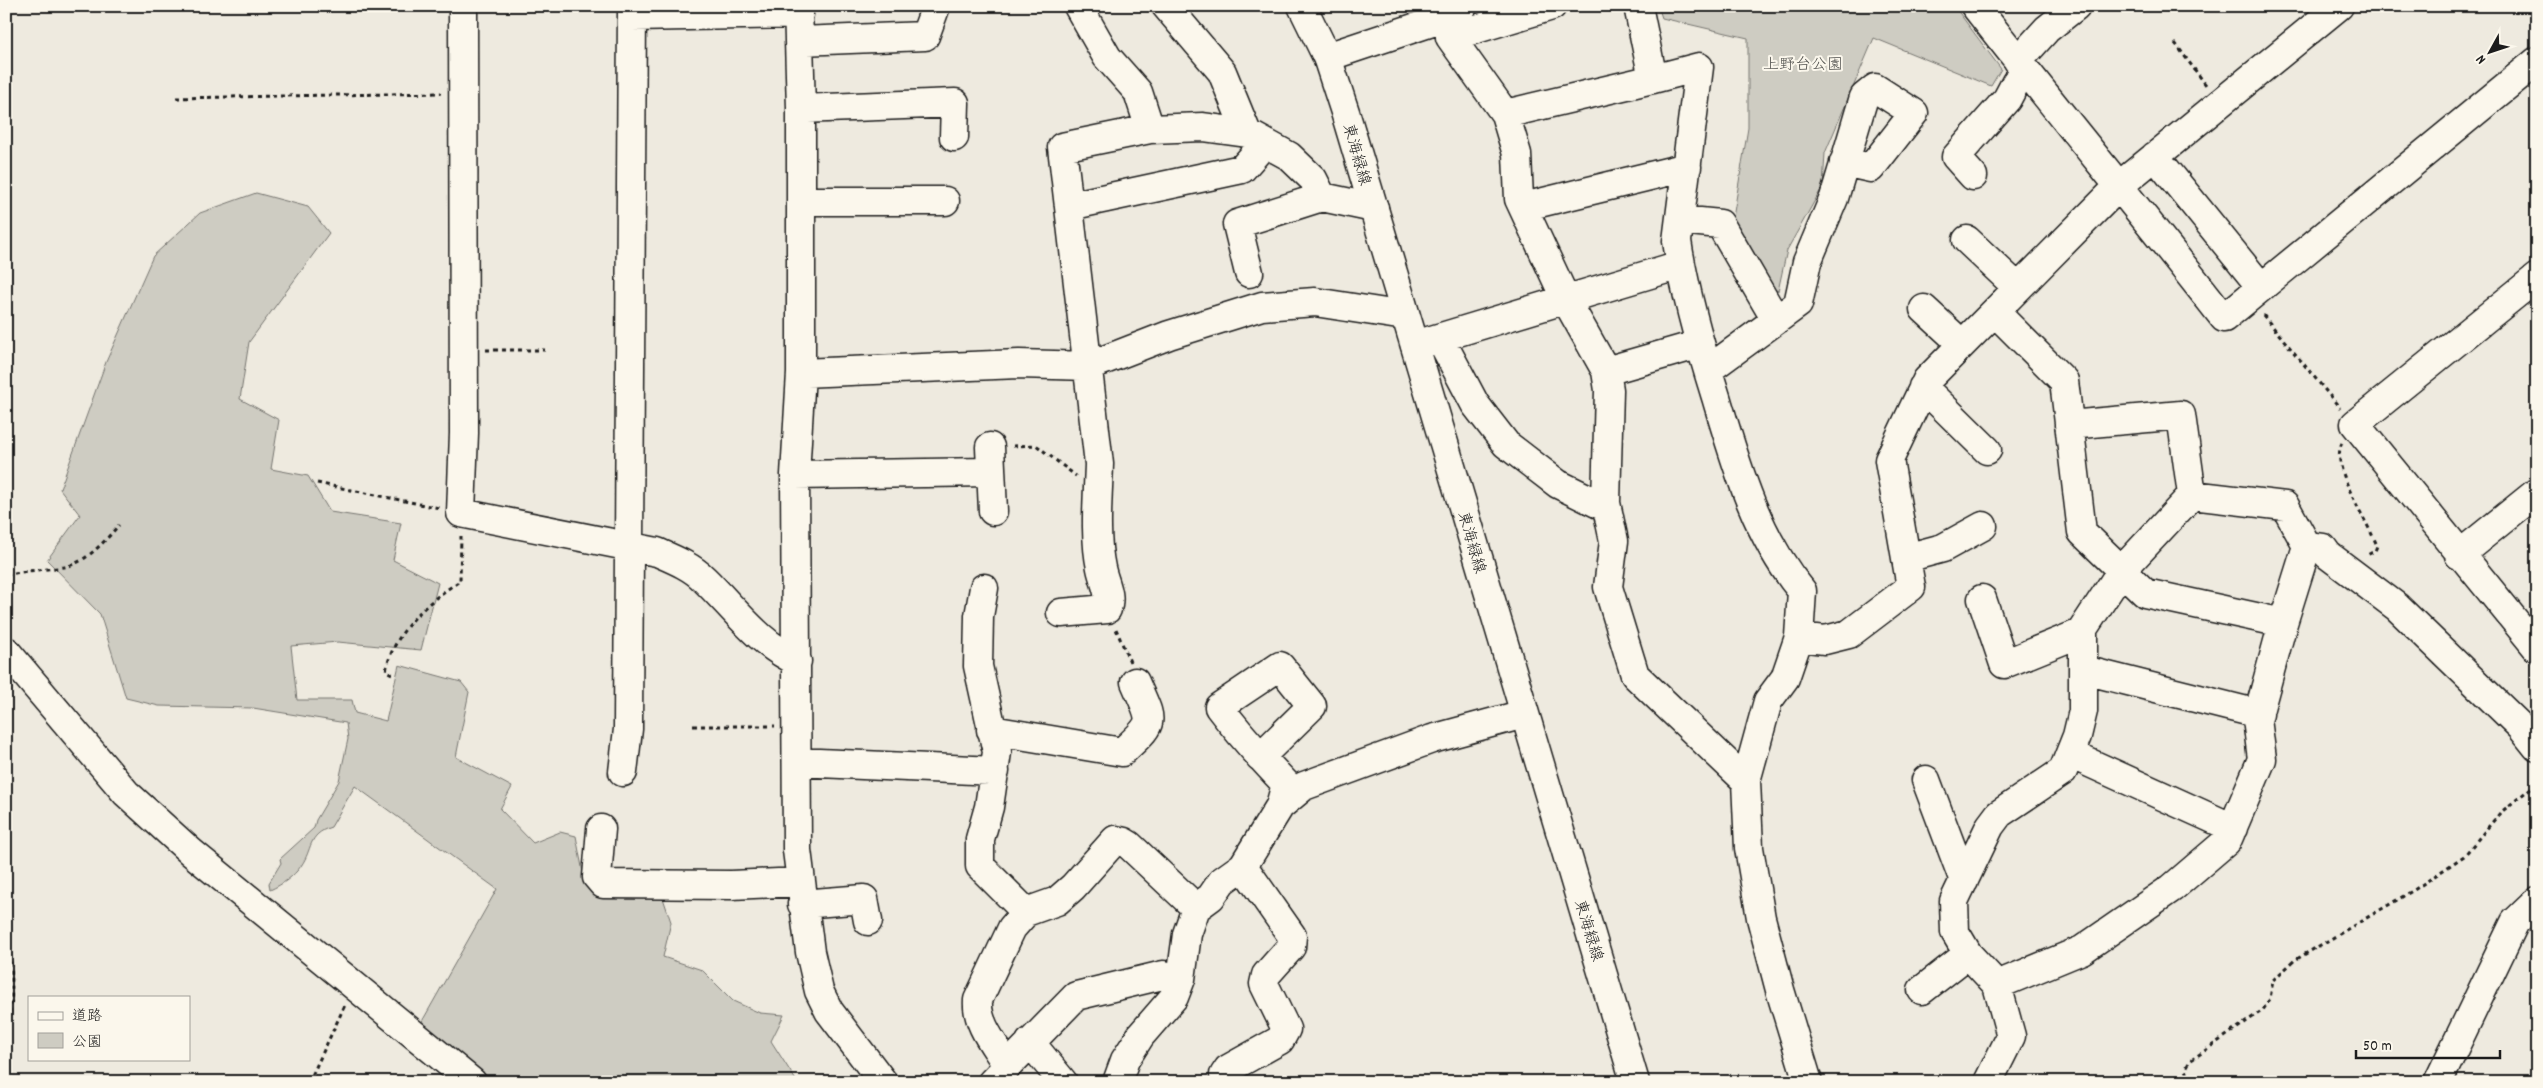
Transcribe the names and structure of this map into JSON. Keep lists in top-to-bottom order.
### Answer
{
  "streets": {
    "street": ["東海緑線"]
  },
  "parks": ["上野台公園"],
  "legend": ["道路", "公園"],
  "scale_bar": "50 m",
  "north": "bottom left"
}
